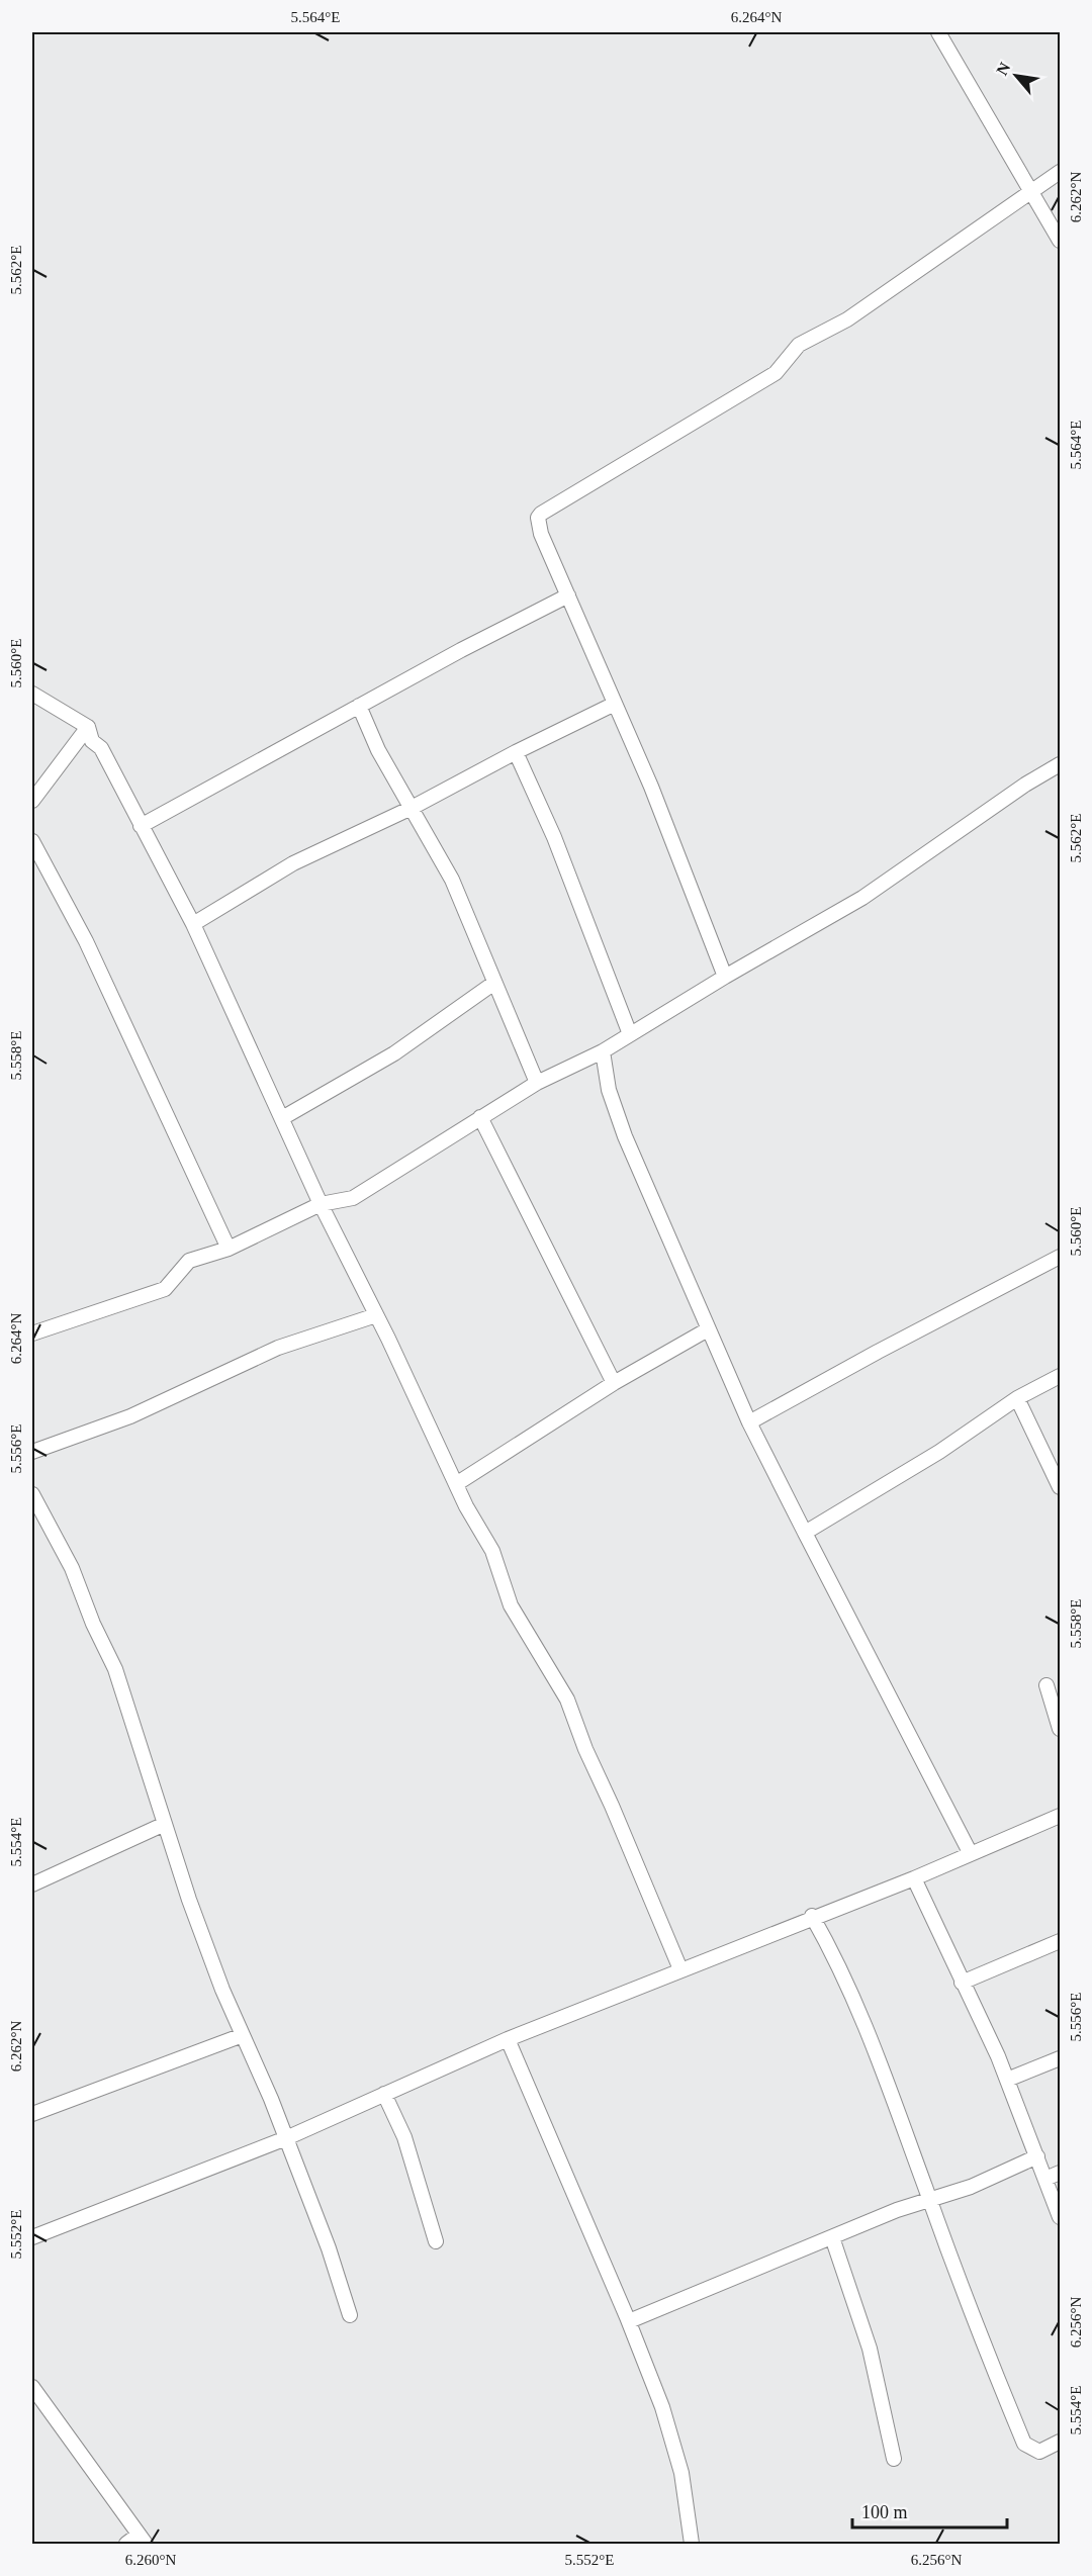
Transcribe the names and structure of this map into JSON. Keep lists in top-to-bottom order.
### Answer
{
  "scale_bar": "100 m",
  "north": "top left",
  "coordinates": [
    "5.564°E",
    "6.264°N",
    "6.262°N",
    "5.562°E",
    "5.560°E",
    "5.558°E",
    "5.556°E",
    "5.554°E",
    "5.552°E",
    "6.256°N",
    "6.260°N"
  ]
}
